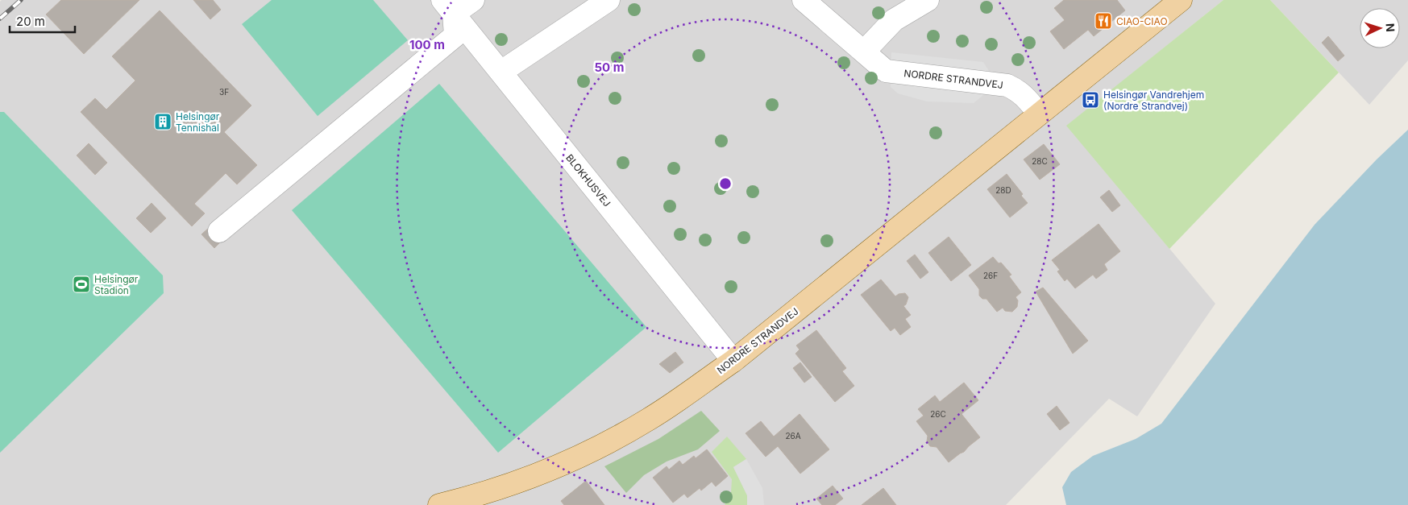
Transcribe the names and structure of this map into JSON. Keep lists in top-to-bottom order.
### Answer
{
  "streets": {
    "main road": ["NORDRE STRANDVEJ"],
    "street": ["BLOKHUSVEJ"]
  },
  "crossings": [
    ["NORDRE STRANDVEJ", "BLOKHUSVEJ"]
  ],
  "places": {
    "restaurant": ["CIAO-CIAO"],
    "bus stop": ["Helsingør Vandrehjem (Nordre Strandvej)"],
    "building": ["Helsingør Tennishal"],
    "sports": ["Helsingør Stadion"]
  },
  "house_numbers": [
    "3F",
    "28C",
    "28D",
    "26F",
    "26C",
    "26A"
  ],
  "scale_bar": "20 m",
  "north": "right",
  "rings": ["100 m", "50 m"]
}
